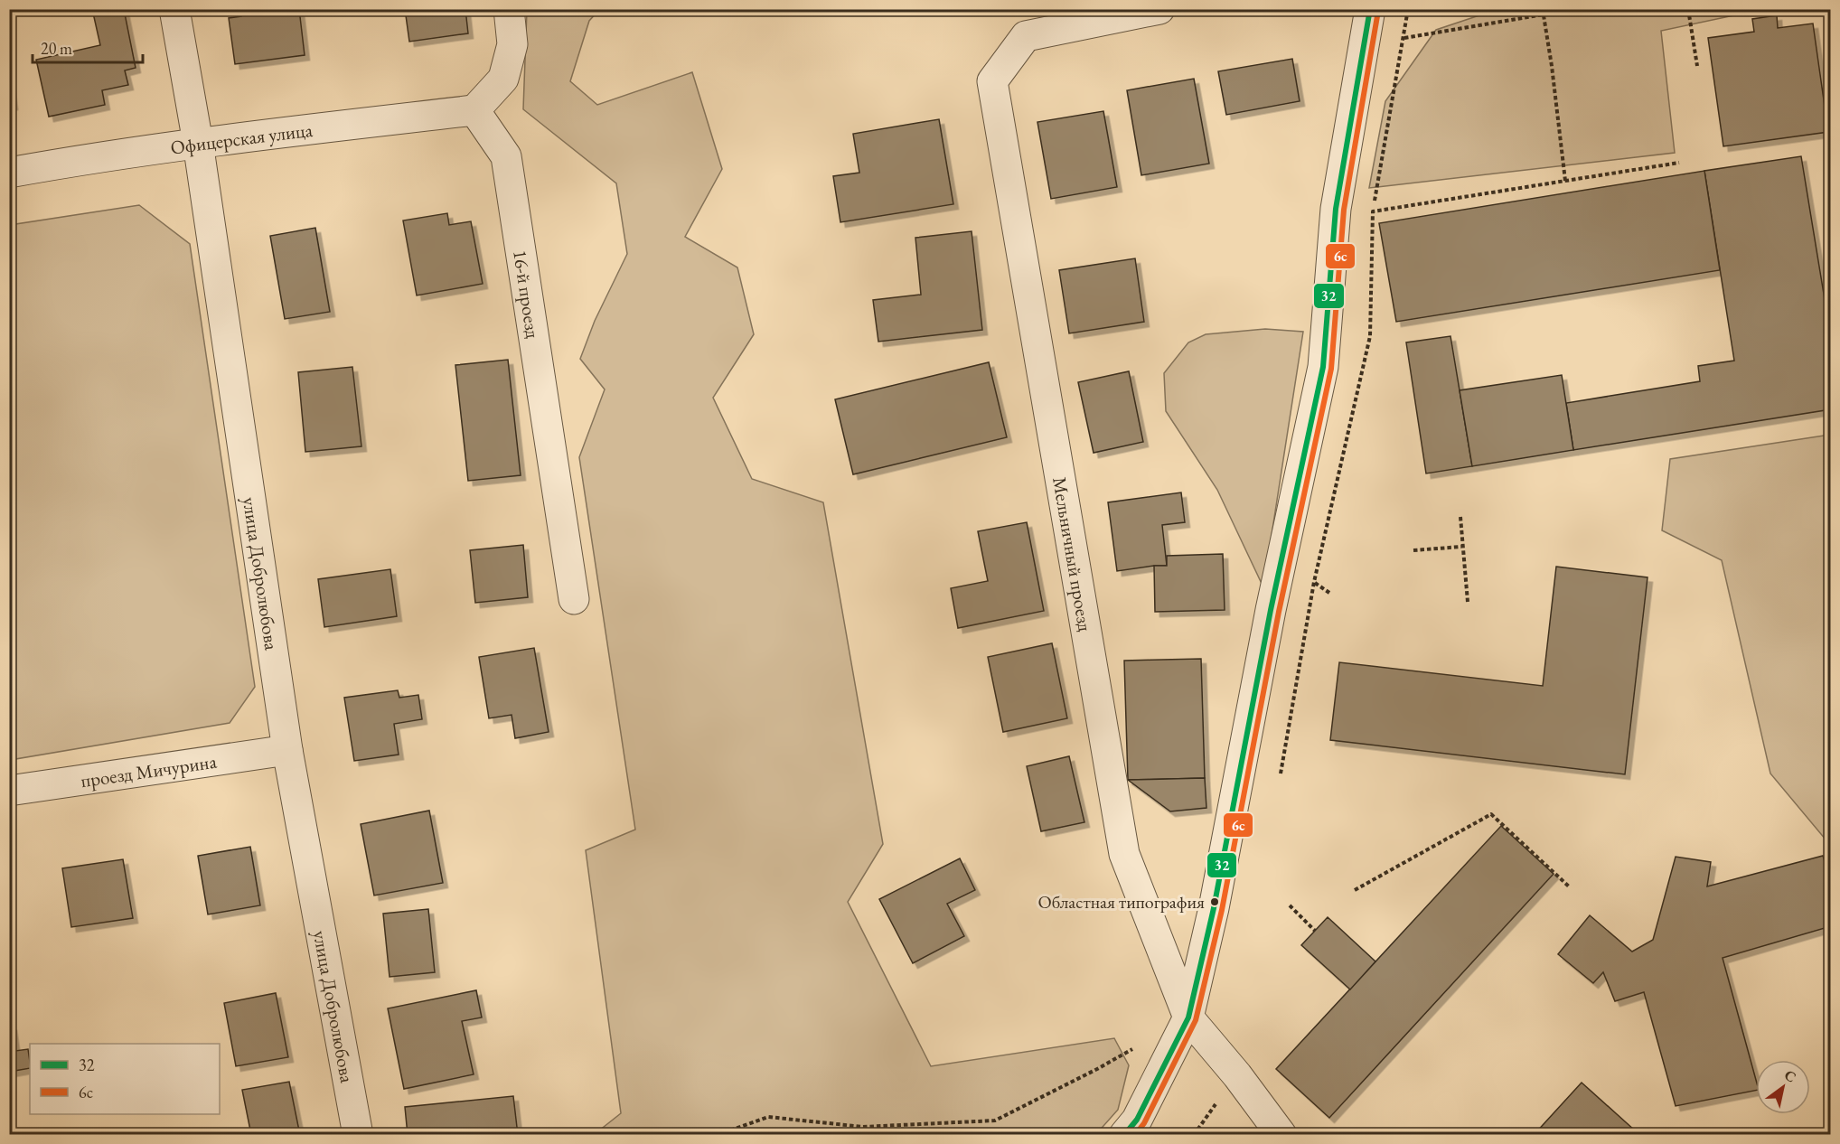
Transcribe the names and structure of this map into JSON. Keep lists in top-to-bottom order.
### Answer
{
  "streets": {
    "street": [
      "Офицерская улица",
      "16-й проезд",
      "Мельничный проезд",
      "улица Добролюбова",
      "проезд Мичурина"
    ]
  },
  "crossings": [
    ["Офицерская улица", "16-й проезд"],
    ["Офицерская улица", "улица Добролюбова"],
    ["улица Добролюбова", "проезд Мичурина"]
  ],
  "places": ["Областная типография"],
  "lines": ["transit line 32", "transit line 6c"],
  "legend": ["32", "6c"],
  "scale_bar": "20 m",
  "north": "top right"
}
